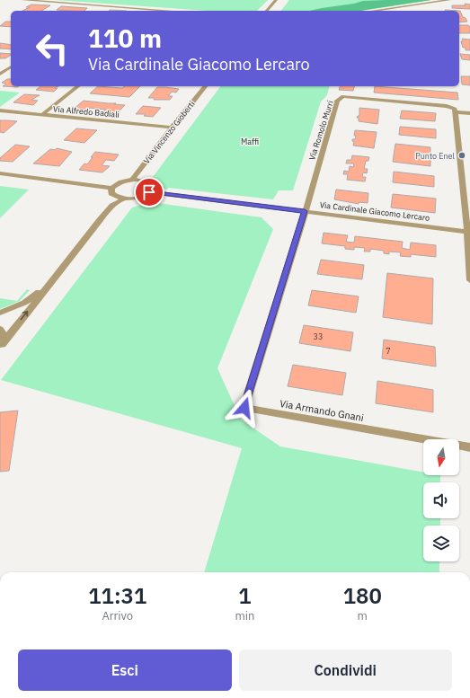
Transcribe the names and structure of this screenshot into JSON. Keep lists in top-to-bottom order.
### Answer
{
  "streets": {
    "street": [
      "Via Alfredo Badiali",
      "Via Romolo Murri",
      "Via Vincenzo Gioberti",
      "Via Cardinale Giacomo Lercaro",
      "Via Armando Gnani"
    ]
  },
  "crossings": [
    ["Via Alfredo Badiali", "Via Vincenzo Gioberti"],
    ["Via Romolo Murri", "Via Cardinale Giacomo Lercaro"],
    ["Via Romolo Murri", "Via Armando Gnani"],
    ["Via Cardinale Giacomo Lercaro", "Via Armando Gnani"]
  ],
  "parks": ["Maffi"],
  "places": ["Punto Enel"],
  "house_numbers": ["33", "7"],
  "north": "bottom",
  "page": {
    "turn": ["110 m", "Via Cardinale Giacomo Lercaro"],
    "eta": [
      "11:31",
      "Arrivo",
      "1",
      "min",
      "180",
      "m"
    ],
    "buttons": ["Esci", "Condividi"]
  }
}
